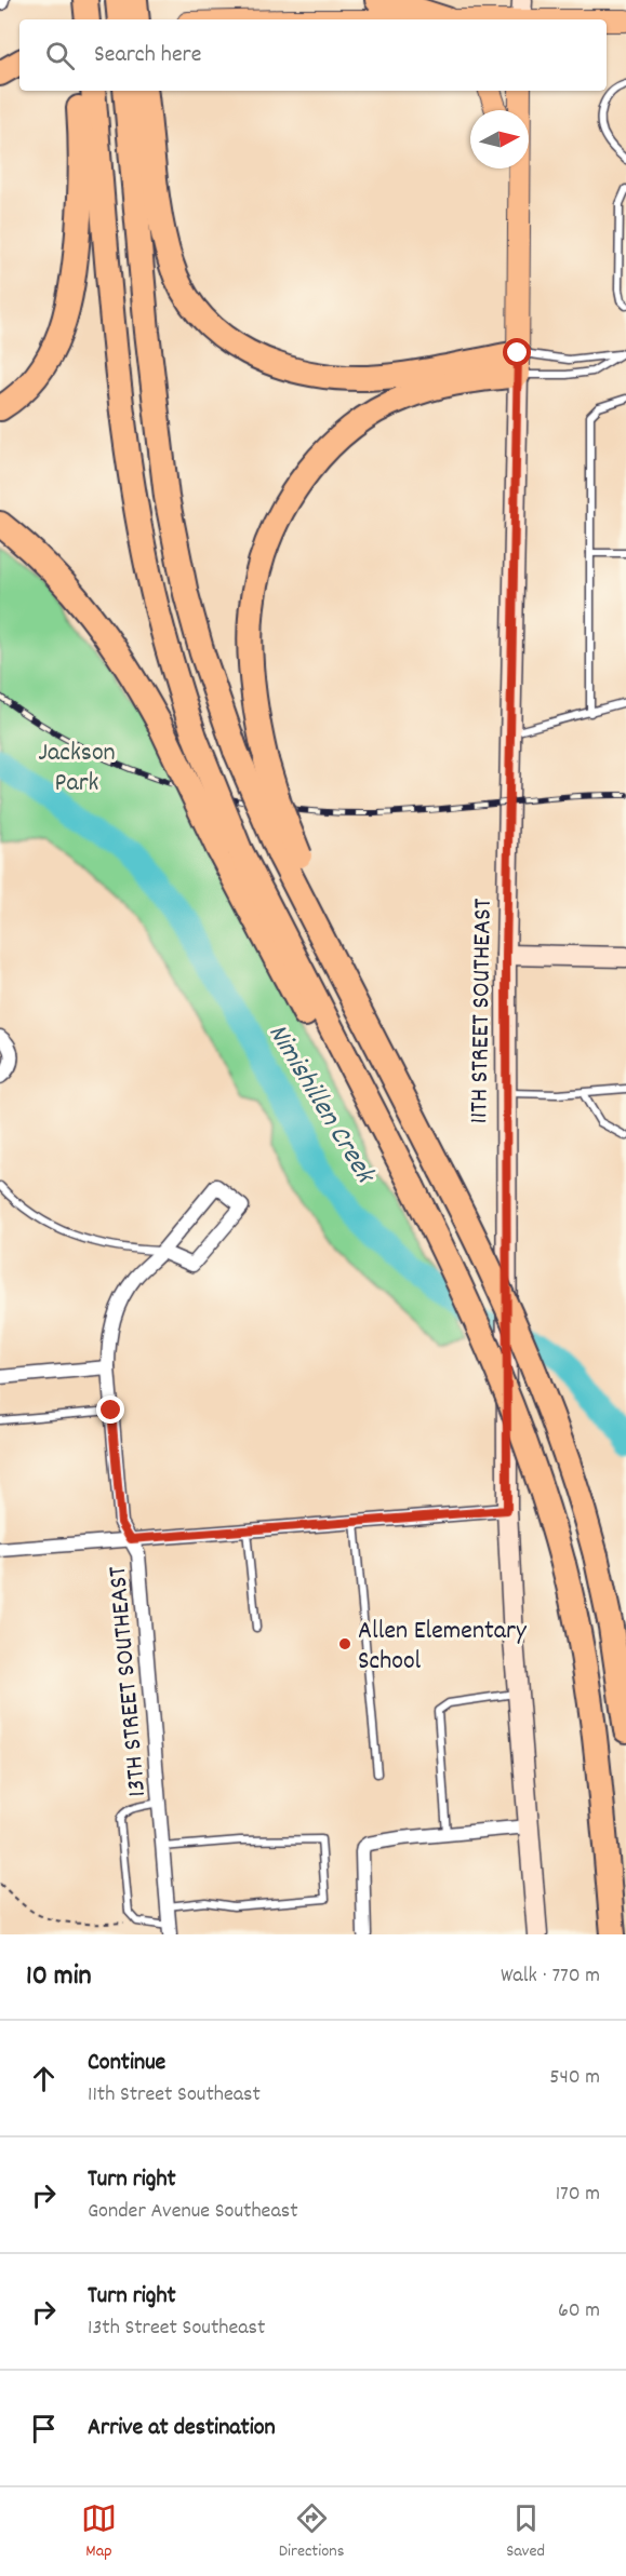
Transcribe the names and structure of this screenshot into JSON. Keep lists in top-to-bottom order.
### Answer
{
  "streets": {
    "main road": ["11TH STREET SOUTHEAST"],
    "street": ["13TH STREET SOUTHEAST"]
  },
  "water": ["Nimishillen Creek"],
  "parks": ["Jackson Park"],
  "places": ["Allen Elementary School"],
  "north": "right",
  "page": {
    "search": "Search here",
    "heading": ["10 min", "Walk · 770 m"],
    "list": [
      ["Continue", "11th Street Southeast", "540 m"],
      ["Turn right", "Gonder Avenue Southeast", "170 m"],
      ["Turn right", "13th Street Southeast", "60 m"],
      "Arrive at destination"
    ],
    "nav": ["Map", "Directions", "Saved"]
  }
}
